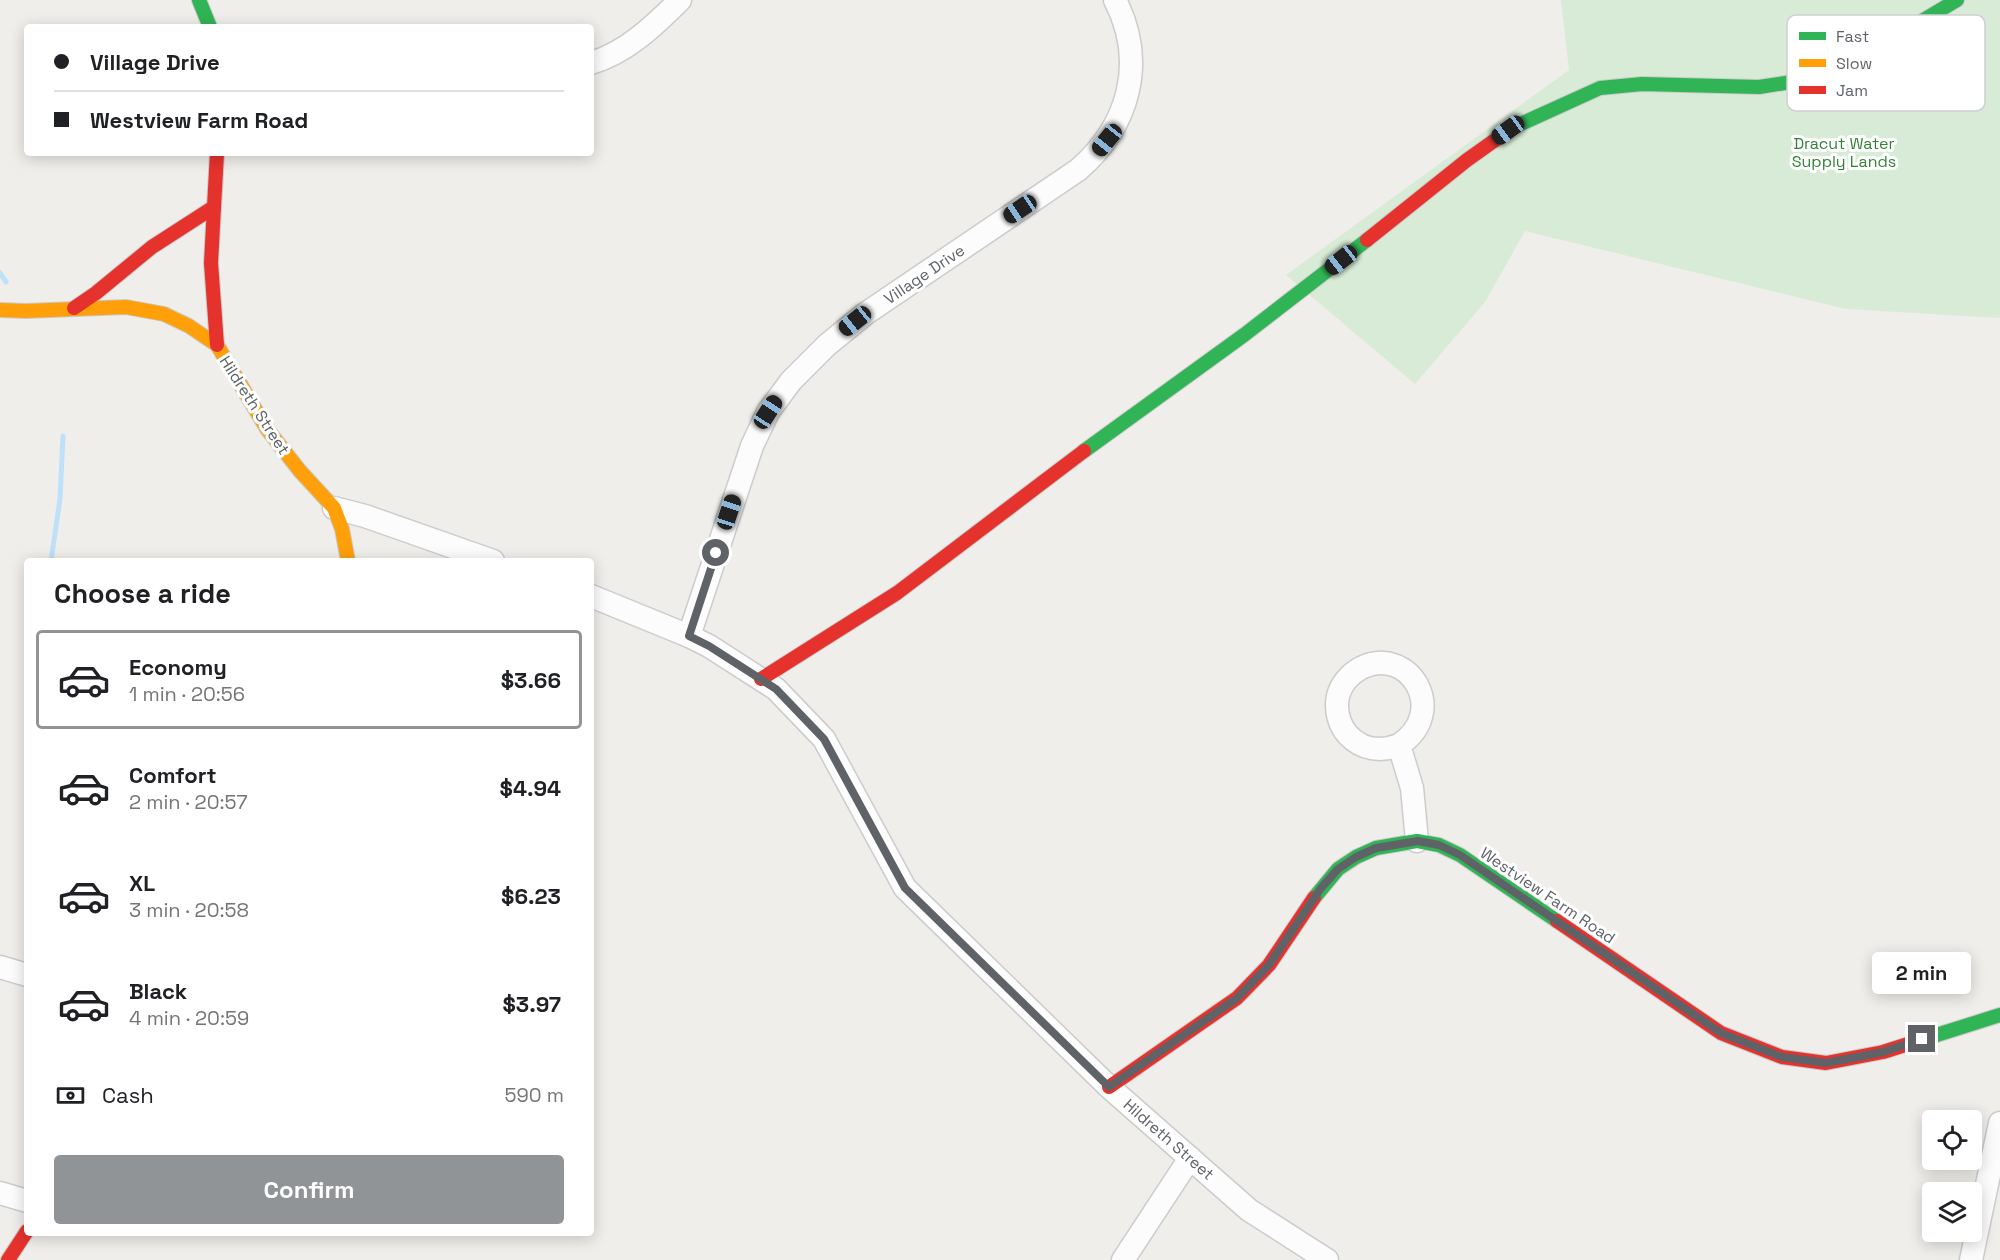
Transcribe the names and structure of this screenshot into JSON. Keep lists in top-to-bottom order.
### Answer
{
  "streets": {
    "street": ["Village Drive", "Hildreth Street", "Westview Farm Road"]
  },
  "crossings": [
    ["Village Drive", "Hildreth Street"],
    ["Hildreth Street", "Westview Farm Road"]
  ],
  "parks": ["Dracut Water Supply Lands"],
  "legend": ["Fast", "Slow", "Jam"],
  "page": {
    "banner": ["Village Drive", "Westview Farm Road"],
    "heading": "Choose a ride",
    "list": [
      {
        "name": "Economy",
        "note": "1 min · 20:56",
        "value": "$3.66"
      },
      {
        "name": "Comfort",
        "note": "2 min · 20:57",
        "value": "$4.94"
      },
      {
        "name": "XL",
        "note": "3 min · 20:58",
        "value": "$6.23"
      },
      {
        "name": "Black",
        "note": "4 min · 20:59",
        "value": "$3.97"
      }
    ],
    "bubble": "2 min",
    "pay": ["Cash", "590 m"],
    "buttons": "Confirm"
  }
}
